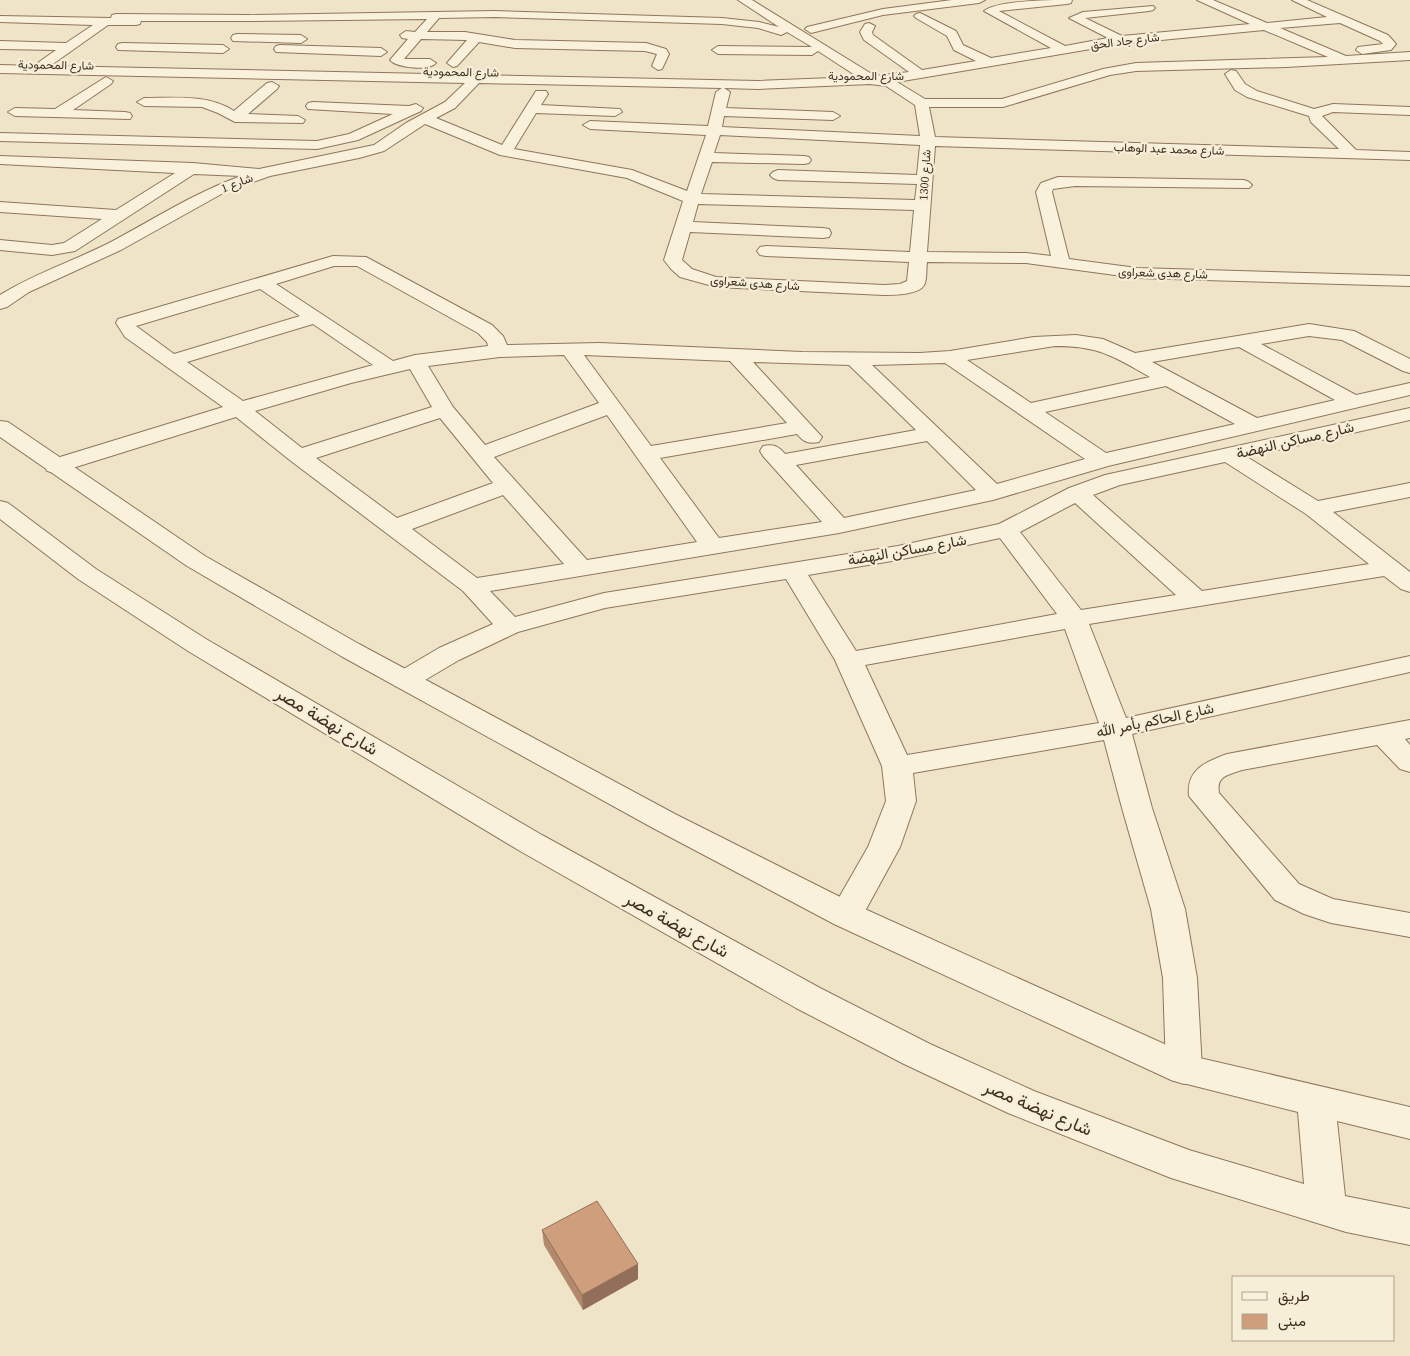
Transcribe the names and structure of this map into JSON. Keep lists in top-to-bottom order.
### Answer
{
  "streets": {
    "street": [
      "شارع جاد الحق",
      "شارع المحمودية",
      "شارع محمد عبد الوهاب",
      "شارع 1300",
      "شارع 1",
      "شارع هدى شعراوى",
      "شارع مساكن النهضة",
      "شارع الحاكم بأمر الله",
      "شارع نهضة مصر"
    ]
  },
  "crossings": [
    ["شارع جاد الحق", "شارع المحمودية"],
    ["شارع المحمودية", "شارع 1"],
    ["شارع محمد عبد الوهاب", "شارع 1300"],
    ["شارع محمد عبد الوهاب", "شارع هدى شعراوى"],
    ["شارع 1300", "شارع هدى شعراوى"]
  ],
  "legend": ["طريق", "مبنى"]
}
